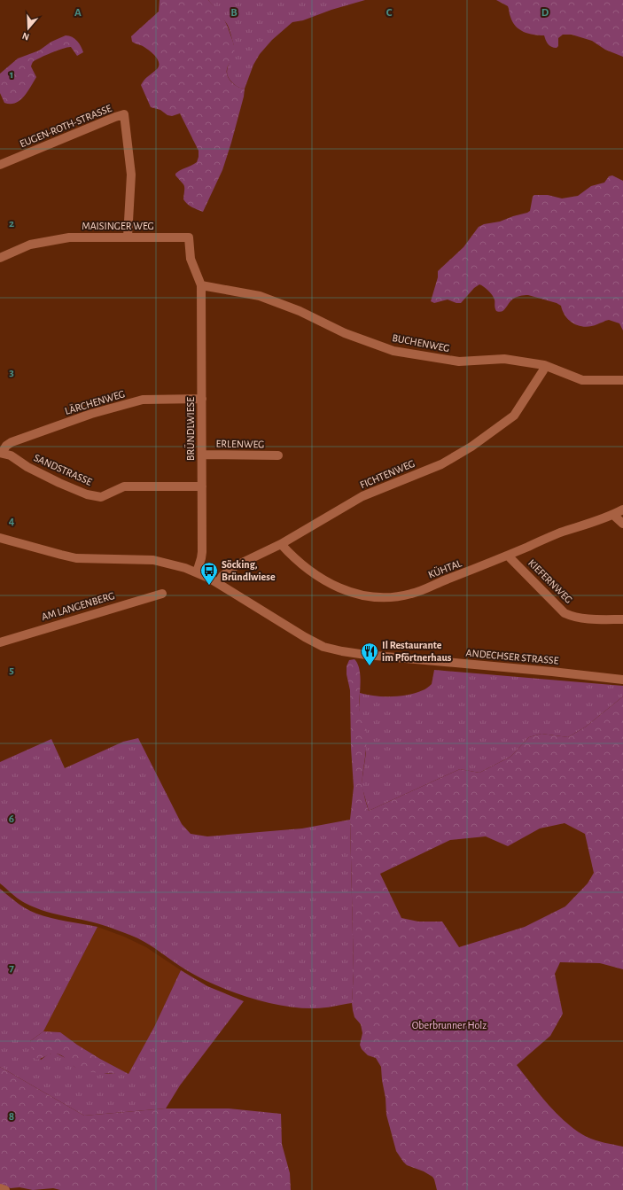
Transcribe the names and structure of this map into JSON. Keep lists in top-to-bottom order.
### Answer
{
  "streets": {
    "street": [
      "EUGEN-ROTH-STRASSE",
      "MAISINGER WEG",
      "BUCHENWEG",
      "LÄRCHENWEG",
      "BRÜNDLWIESE",
      "ERLENWEG",
      "SANDSTRASSE",
      "FICHTENWEG",
      "KÜHTAL",
      "KIEFERNWEG",
      "AM LANGENBERG",
      "ANDECHSER STRASSE"
    ]
  },
  "crossings": [
    ["EUGEN-ROTH-STRASSE", "MAISINGER WEG"],
    ["MAISINGER WEG", "BUCHENWEG"],
    ["MAISINGER WEG", "BRÜNDLWIESE"],
    ["BUCHENWEG", "BRÜNDLWIESE"],
    ["BUCHENWEG", "FICHTENWEG"],
    ["LÄRCHENWEG", "BRÜNDLWIESE"],
    ["LÄRCHENWEG", "SANDSTRASSE"],
    ["BRÜNDLWIESE", "ERLENWEG"],
    ["BRÜNDLWIESE", "SANDSTRASSE"],
    ["BRÜNDLWIESE", "ANDECHSER STRASSE"],
    ["FICHTENWEG", "KÜHTAL"],
    ["FICHTENWEG", "ANDECHSER STRASSE"],
    ["KÜHTAL", "KIEFERNWEG"]
  ],
  "parks": ["Oberbrunner Holz"],
  "places": {
    "bus stop": ["Söcking, Bründlwiese"],
    "restaurant": ["Il Restaurante im Pförtnerhaus"]
  },
  "north": "bottom",
  "grid": {
    "columns": [
      "A",
      "B",
      "C",
      "D"
    ],
    "rows": [
      "1",
      "2",
      "3",
      "4",
      "5",
      "6",
      "7",
      "8"
    ]
  }
}
